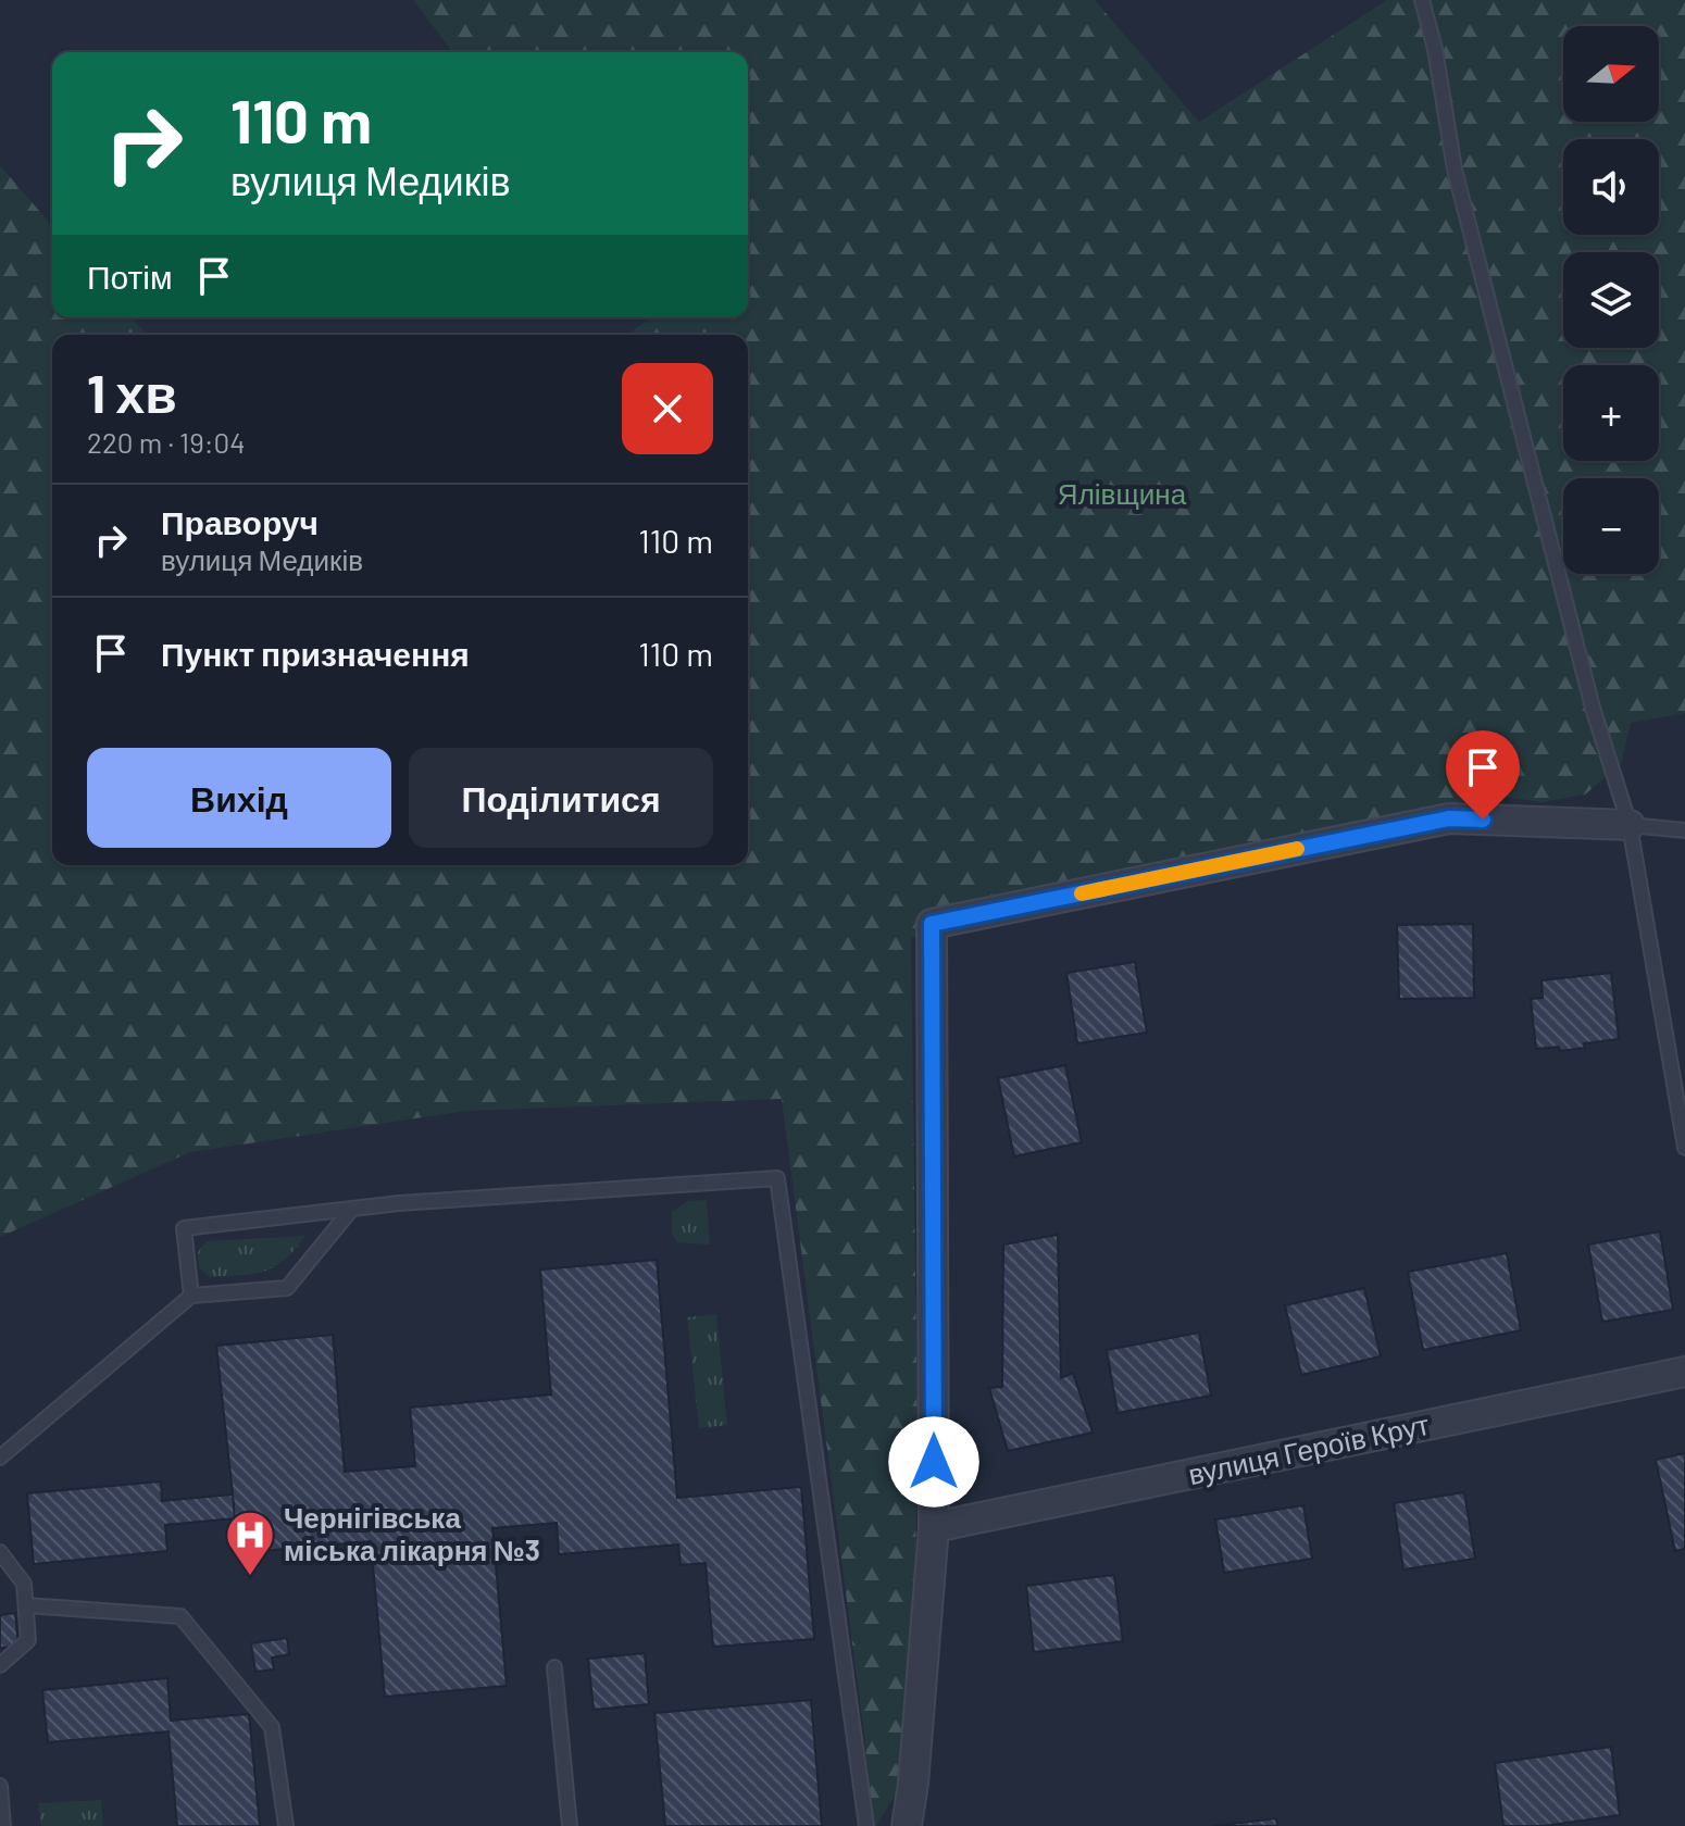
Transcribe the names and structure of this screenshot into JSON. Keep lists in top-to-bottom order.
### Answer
{
  "streets": {
    "street": ["вулиця Героїв Крут"]
  },
  "parks": ["Ялівщина"],
  "places": {
    "hospital": ["Чернігівська міська лікарня №3"]
  },
  "north": "right",
  "page": {
    "map_buttons": ["+", "−"],
    "turn": ["110 m", "вулиця Медиків"],
    "then": "Потім",
    "heading": ["1 хв", "220 m · 19:04"],
    "list": [
      {
        "name": "Праворуч",
        "note": "вулиця Медиків",
        "value": "110 m"
      },
      {
        "name": "Пункт призначення",
        "value": "110 m"
      }
    ],
    "buttons": ["Вихід", "Поділитися"]
  }
}
